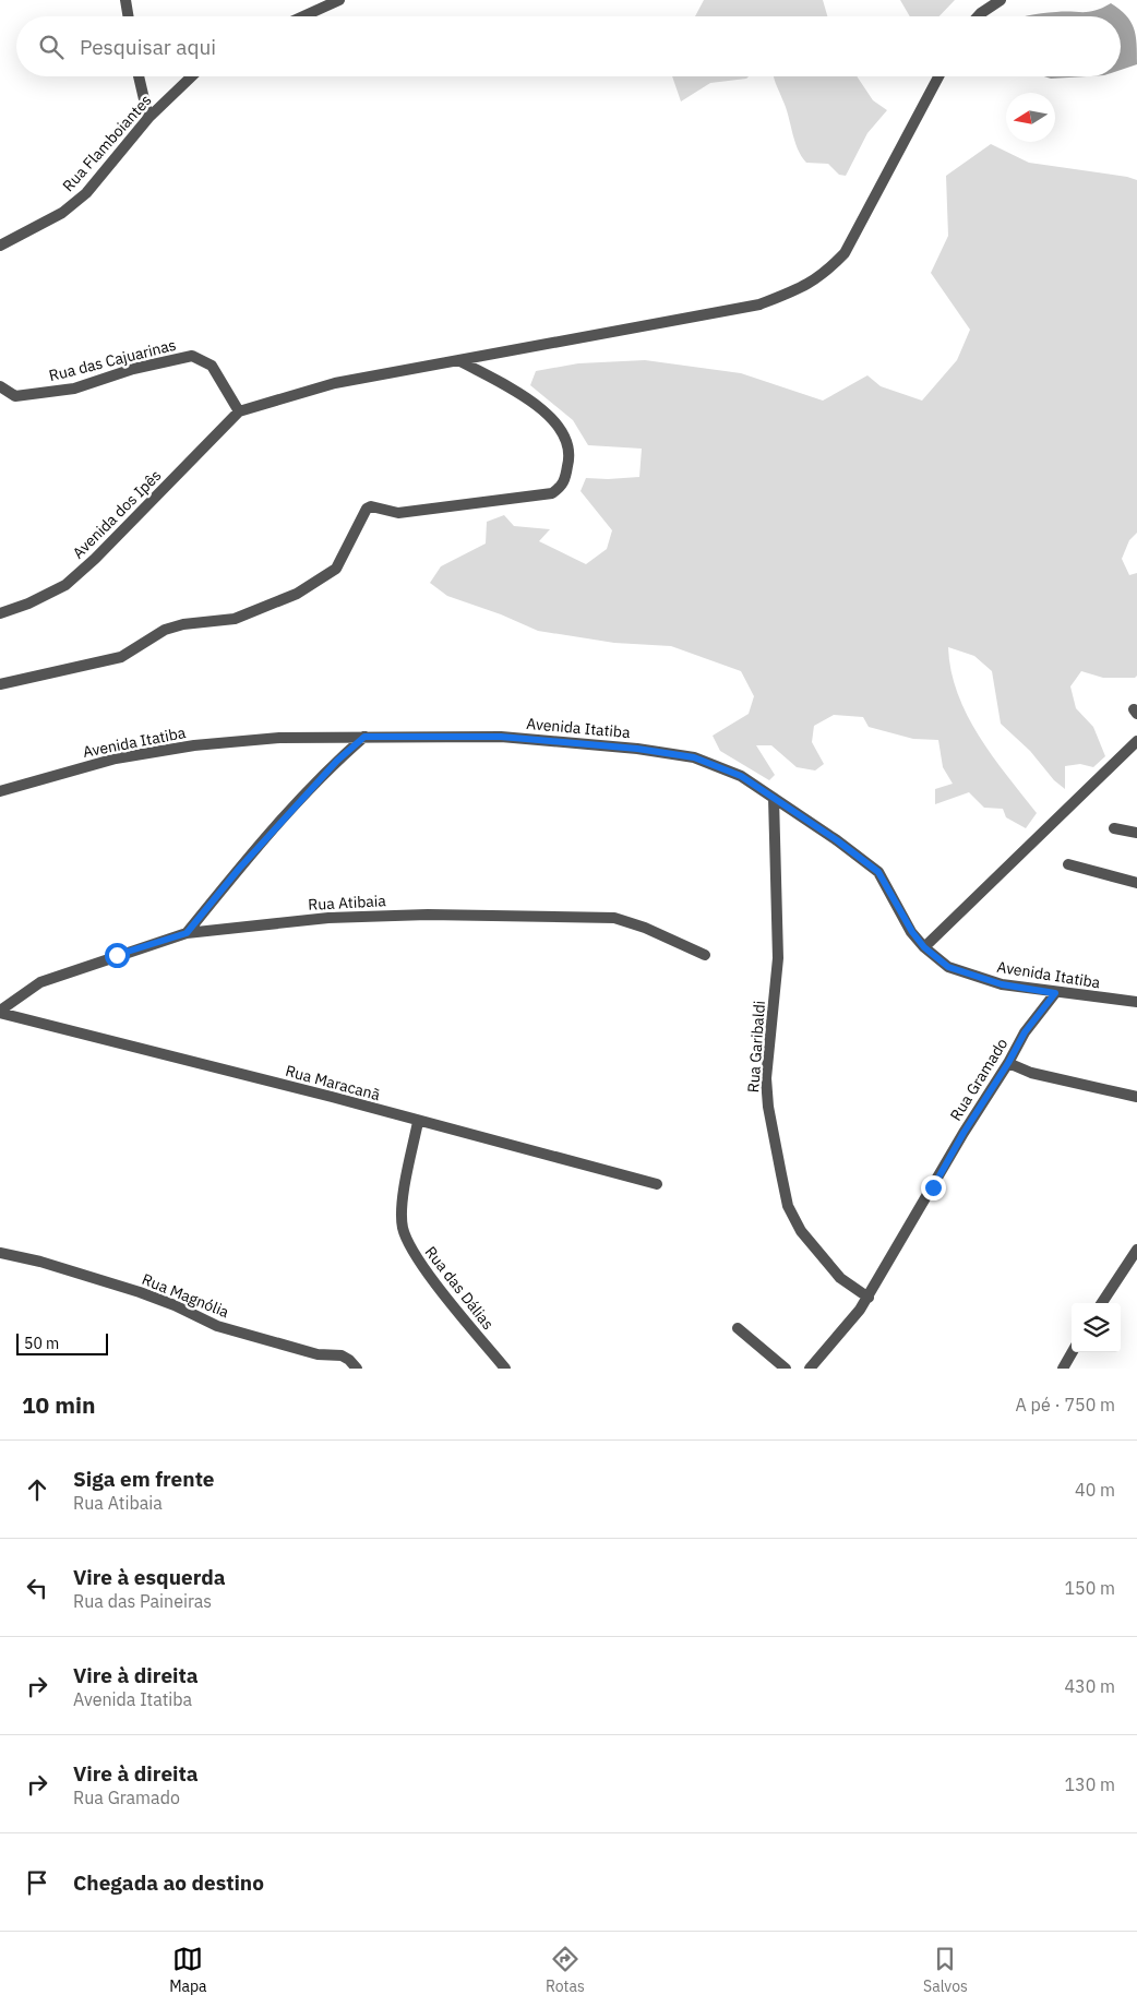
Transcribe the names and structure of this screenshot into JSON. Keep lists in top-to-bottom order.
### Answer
{
  "streets": {
    "street": [
      "Rua Flamboiantes",
      "Rua das Cajuarinas",
      "Avenida dos Ipês",
      "Avenida Itatiba",
      "Rua Atibaia",
      "Rua Garibaldi",
      "Rua Gramado",
      "Rua Maracanã",
      "Rua das Dálias",
      "Rua Magnólia"
    ]
  },
  "crossings": [
    ["Rua das Cajuarinas", "Avenida dos Ipês"],
    ["Avenida Itatiba", "Rua Garibaldi"],
    ["Avenida Itatiba", "Rua Gramado"],
    ["Rua Atibaia", "Rua Maracanã"],
    ["Rua Garibaldi", "Rua Gramado"],
    ["Rua Maracanã", "Rua das Dálias"]
  ],
  "scale_bar": "50 m",
  "north": "left",
  "page": {
    "search": "Pesquisar aqui",
    "scale": "50 m",
    "heading": ["10 min", "A pé · 750 m"],
    "list": [
      ["Siga em frente", "Rua Atibaia", "40 m"],
      ["Vire à esquerda", "Rua das Paineiras", "150 m"],
      ["Vire à direita", "Avenida Itatiba", "430 m"],
      ["Vire à direita", "Rua Gramado", "130 m"],
      "Chegada ao destino"
    ],
    "nav": ["Mapa", "Rotas", "Salvos"]
  }
}
